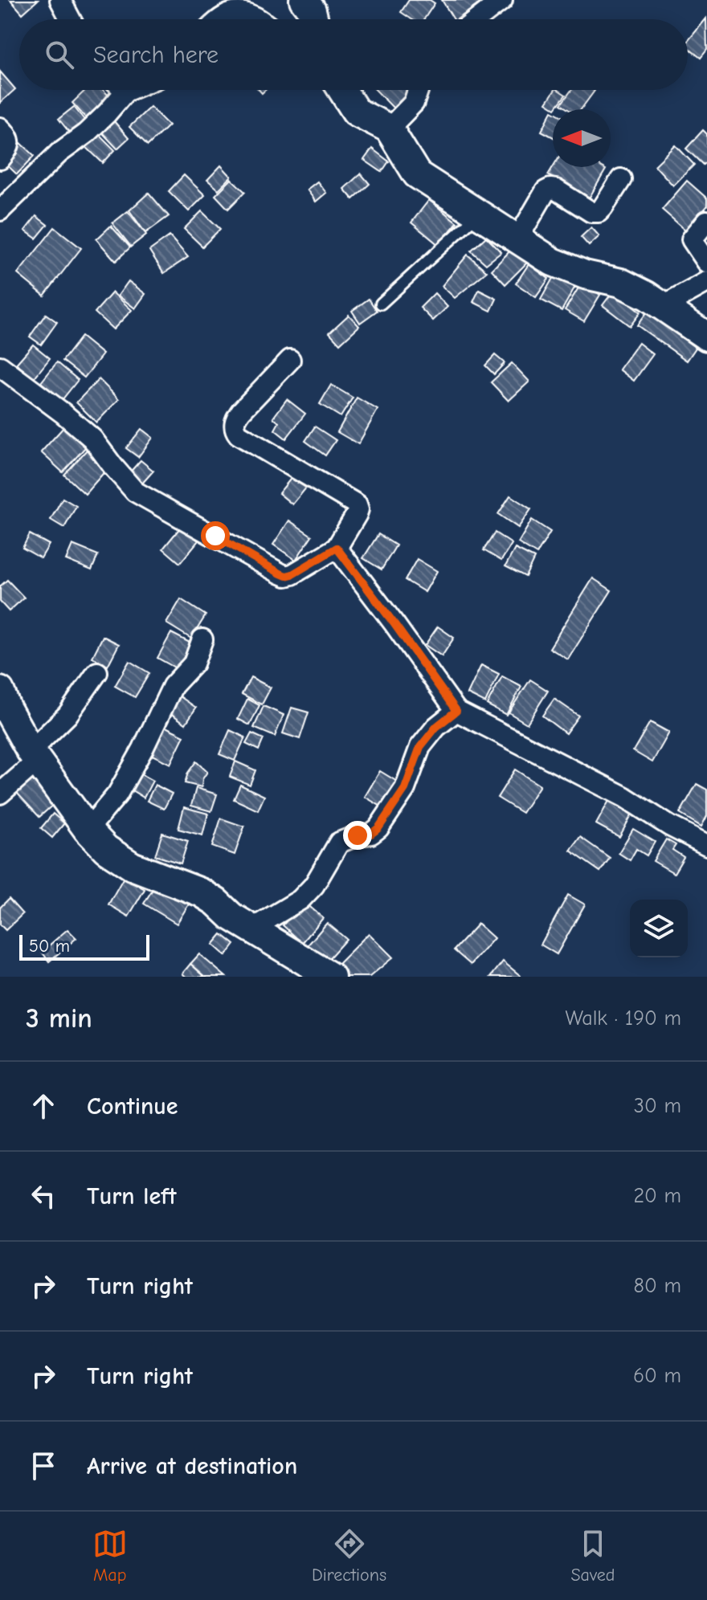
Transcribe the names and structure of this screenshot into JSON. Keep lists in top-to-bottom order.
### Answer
{
  "scale_bar": "50 m",
  "north": "left",
  "page": {
    "search": "Search here",
    "scale": "50 m",
    "heading": ["3 min", "Walk · 190 m"],
    "list": [
      ["Continue", "30 m"],
      ["Turn left", "20 m"],
      ["Turn right", "80 m"],
      ["Turn right", "60 m"],
      "Arrive at destination"
    ],
    "nav": ["Map", "Directions", "Saved"]
  }
}
